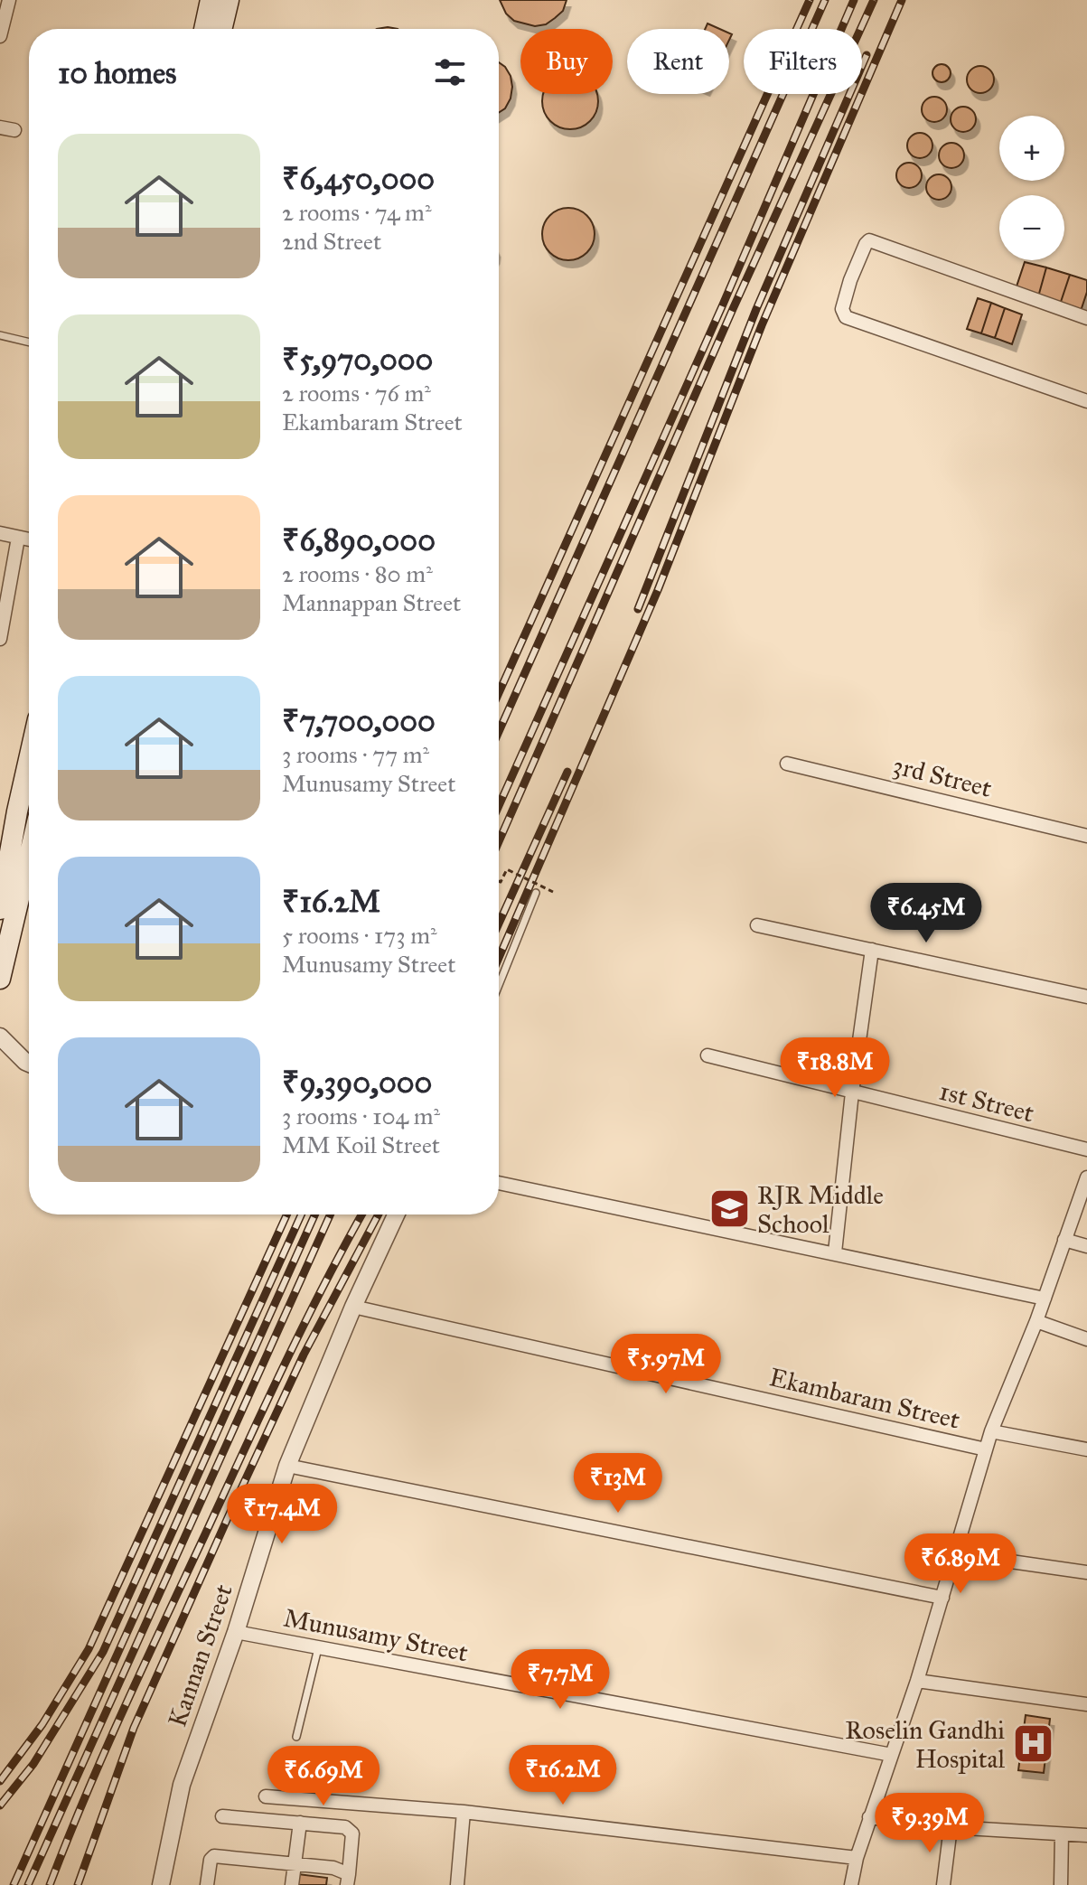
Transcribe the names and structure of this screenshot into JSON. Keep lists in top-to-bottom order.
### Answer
{
  "streets": {
    "street": [
      "3rd Street",
      "1st Street",
      "Ekambaram Street",
      "Munusamy Street",
      "Kannan Street"
    ]
  },
  "crossings": [
    ["Ekambaram Street", "Kannan Street"],
    ["Munusamy Street", "Kannan Street"]
  ],
  "places": {
    "school or university": ["RJR Middle School"],
    "hospital": ["Roselin Gandhi Hospital"]
  },
  "page": {
    "chip": ["Buy", "Rent", "Filters"],
    "heading": "10 homes",
    "map_buttons": ["+", "−"],
    "list": [
      {
        "name": "₹6,450,000",
        "note": "2 rooms · 74 m² · 2nd Street"
      },
      {
        "name": "₹5,970,000",
        "note": "2 rooms · 76 m² · Ekambaram Street"
      },
      {
        "name": "₹6,890,000",
        "note": "2 rooms · 80 m² · Mannappan Street"
      },
      {
        "name": "₹7,700,000",
        "note": "3 rooms · 77 m² · Munusamy Street"
      },
      {
        "name": "₹16.2M",
        "note": "5 rooms · 173 m² · Munusamy Street"
      },
      {
        "name": "₹9,390,000",
        "note": "3 rooms · 104 m² · MM Koil Street"
      }
    ],
    "price": [
      "₹6.45M",
      "₹18.8M",
      "₹5.97M",
      "₹13M",
      "₹17.4M",
      "₹6.89M",
      "₹7.7M",
      "₹16.2M",
      "₹6.69M",
      "₹9.39M"
    ]
  }
}
